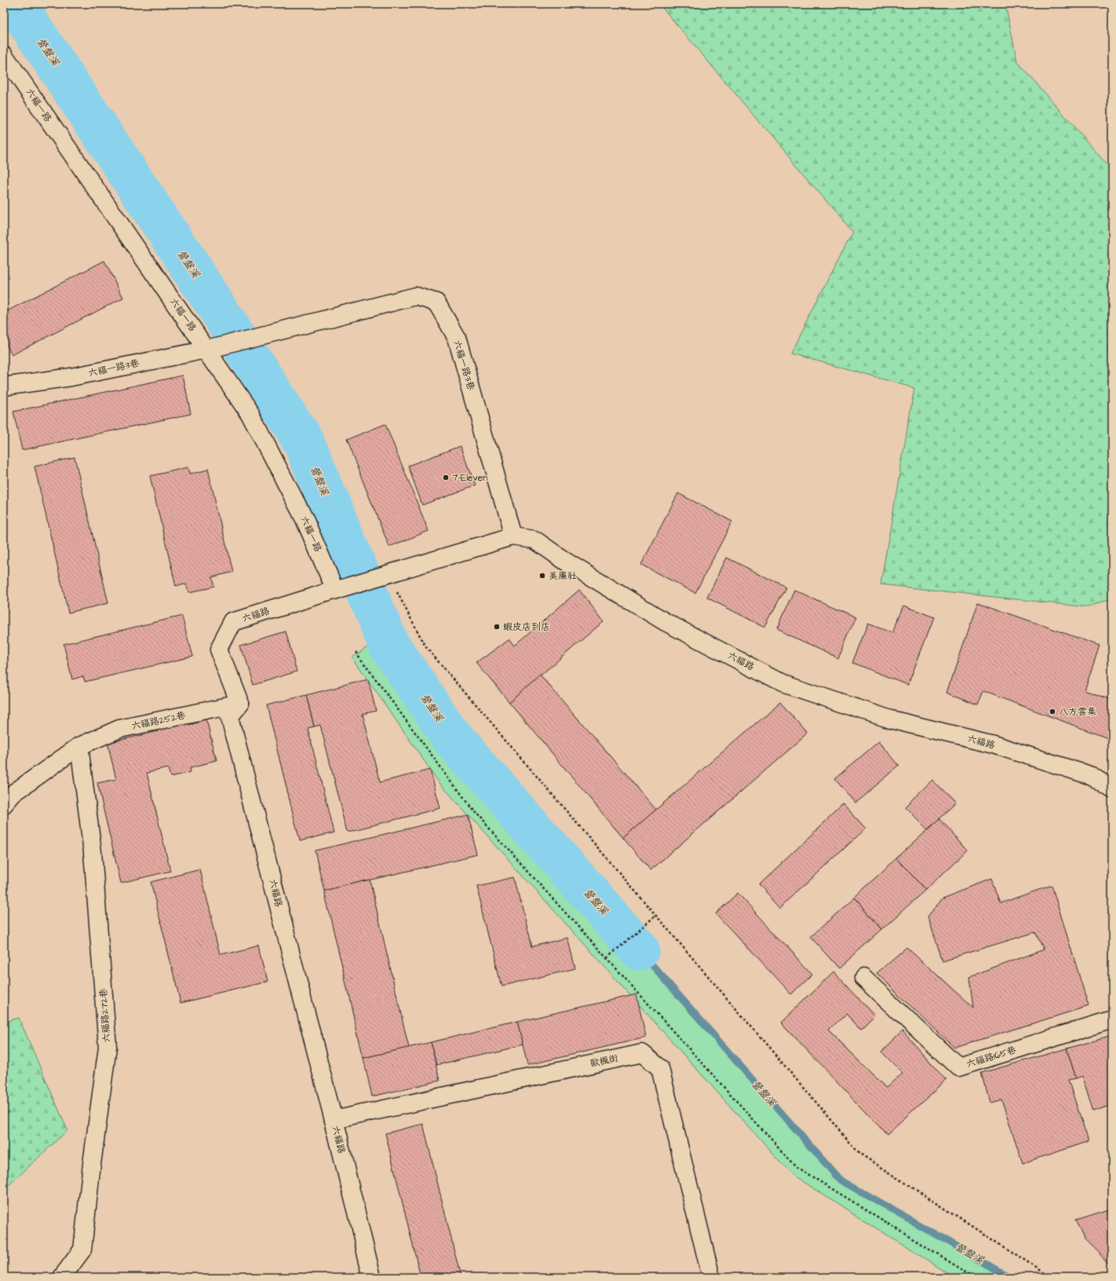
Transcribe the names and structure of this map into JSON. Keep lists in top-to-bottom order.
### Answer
{
  "streets": {
    "street": [
      "六福一路",
      "六福一路3巷",
      "六福路",
      "六福路252巷",
      "六福路272巷",
      "六福路165巷",
      "歐楓街"
    ]
  },
  "crossings": [
    ["六福一路", "六福一路3巷"],
    ["六福一路", "六福路"],
    ["六福一路3巷", "六福路"],
    ["六福路", "六福路252巷"],
    ["六福路", "歐楓街"],
    ["六福路252巷", "六福路272巷"]
  ],
  "water": ["營盤溪"],
  "places": [
    "7-Eleven",
    "美廉社",
    "蝦皮店到店",
    "八方雲集"
  ]
}
